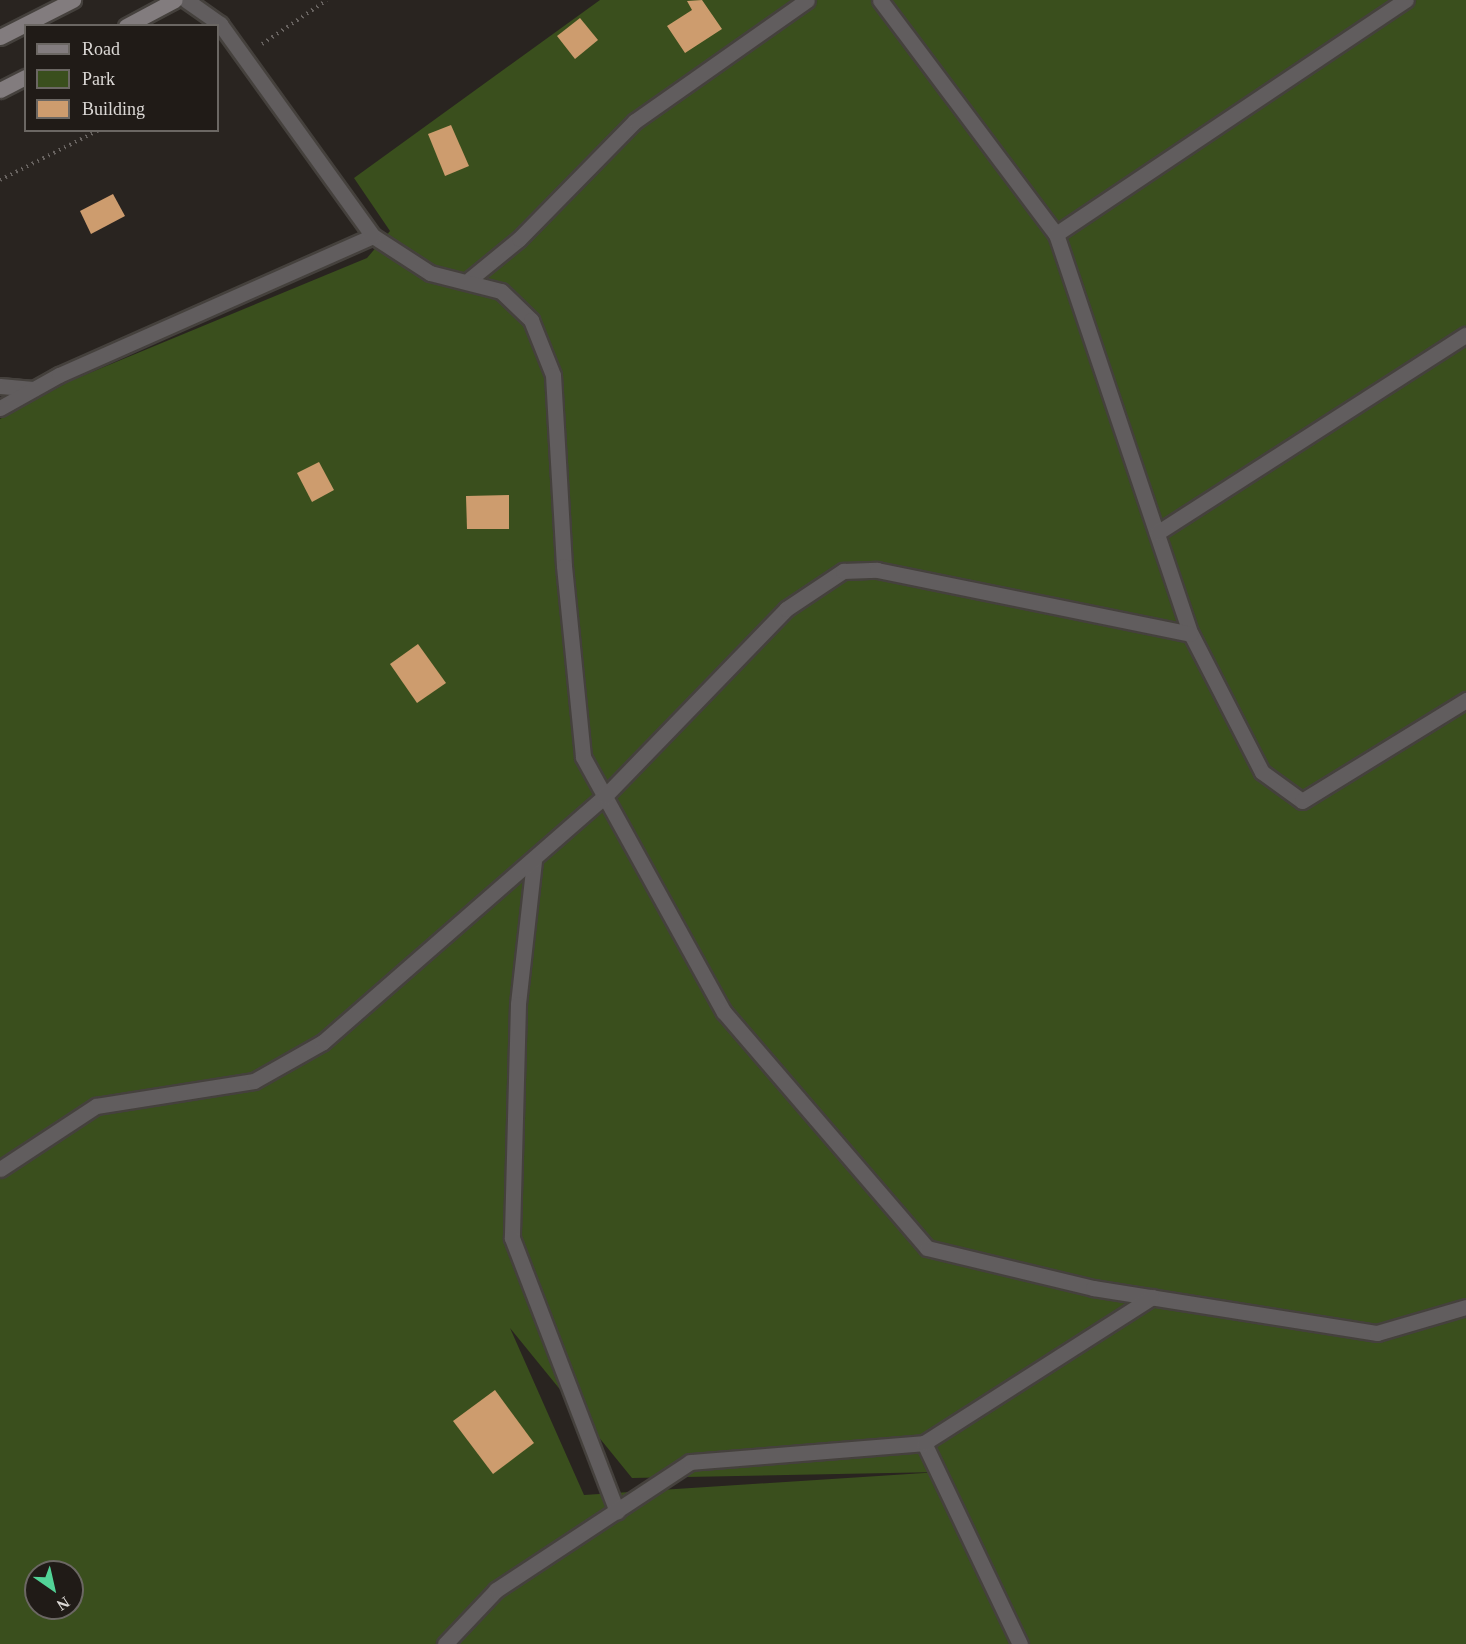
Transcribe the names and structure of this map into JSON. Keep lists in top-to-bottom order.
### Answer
{
  "legend": ["Road", "Park", "Building"],
  "north": "bottom right"
}
